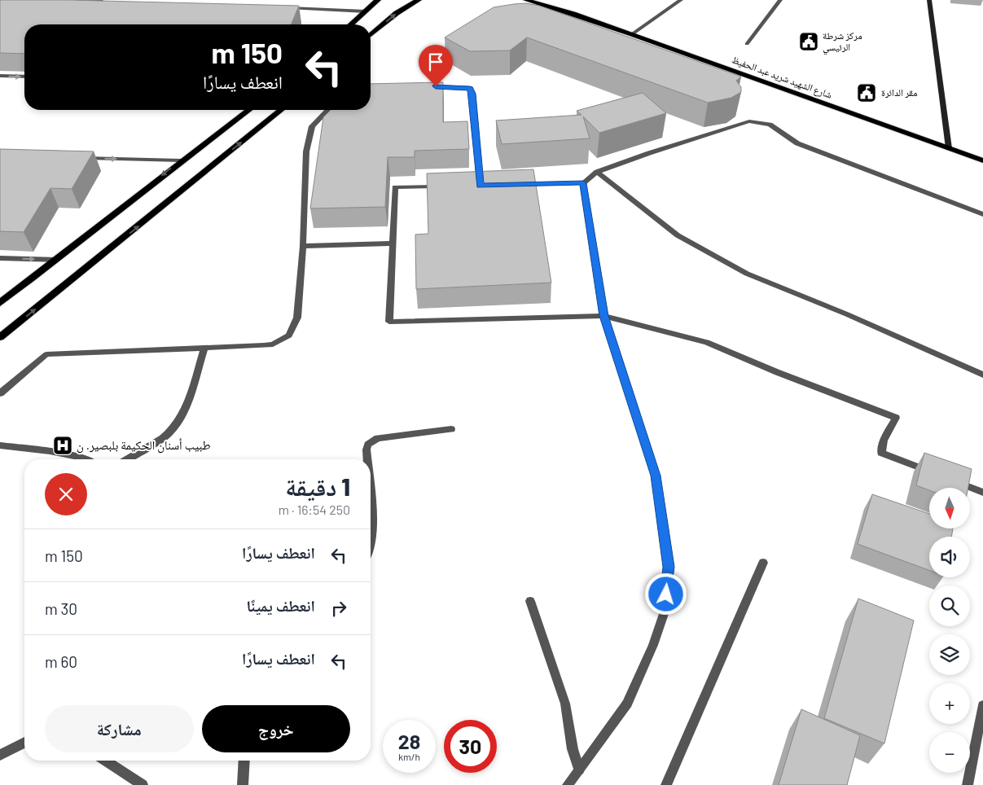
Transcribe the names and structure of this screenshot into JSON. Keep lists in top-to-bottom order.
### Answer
{
  "streets": {
    "main road": ["شارع الشهيد شريد عبد الحفيظ"]
  },
  "places": {
    "public building": ["مركز شرطة الرئيسي", "مقر الدائرة"],
    "hospital": ["طبيب أسنان الحكيمة بلبصير. ن"]
  },
  "north": "bottom",
  "page": {
    "turn": ["150 m", "انعطف يسارًا"],
    "heading": ["1 دقيقة", "250 m · 16:54"],
    "map_buttons": ["+", "−"],
    "list": [
      {
        "name": "انعطف يسارًا",
        "value": "150 m"
      },
      {
        "name": "انعطف يمينًا",
        "value": "30 m"
      },
      {
        "name": "انعطف يسارًا",
        "value": "60 m"
      }
    ],
    "buttons": ["خروج", "مشاركة"],
    "speed": "28 km/h",
    "limit": "30"
  }
}
